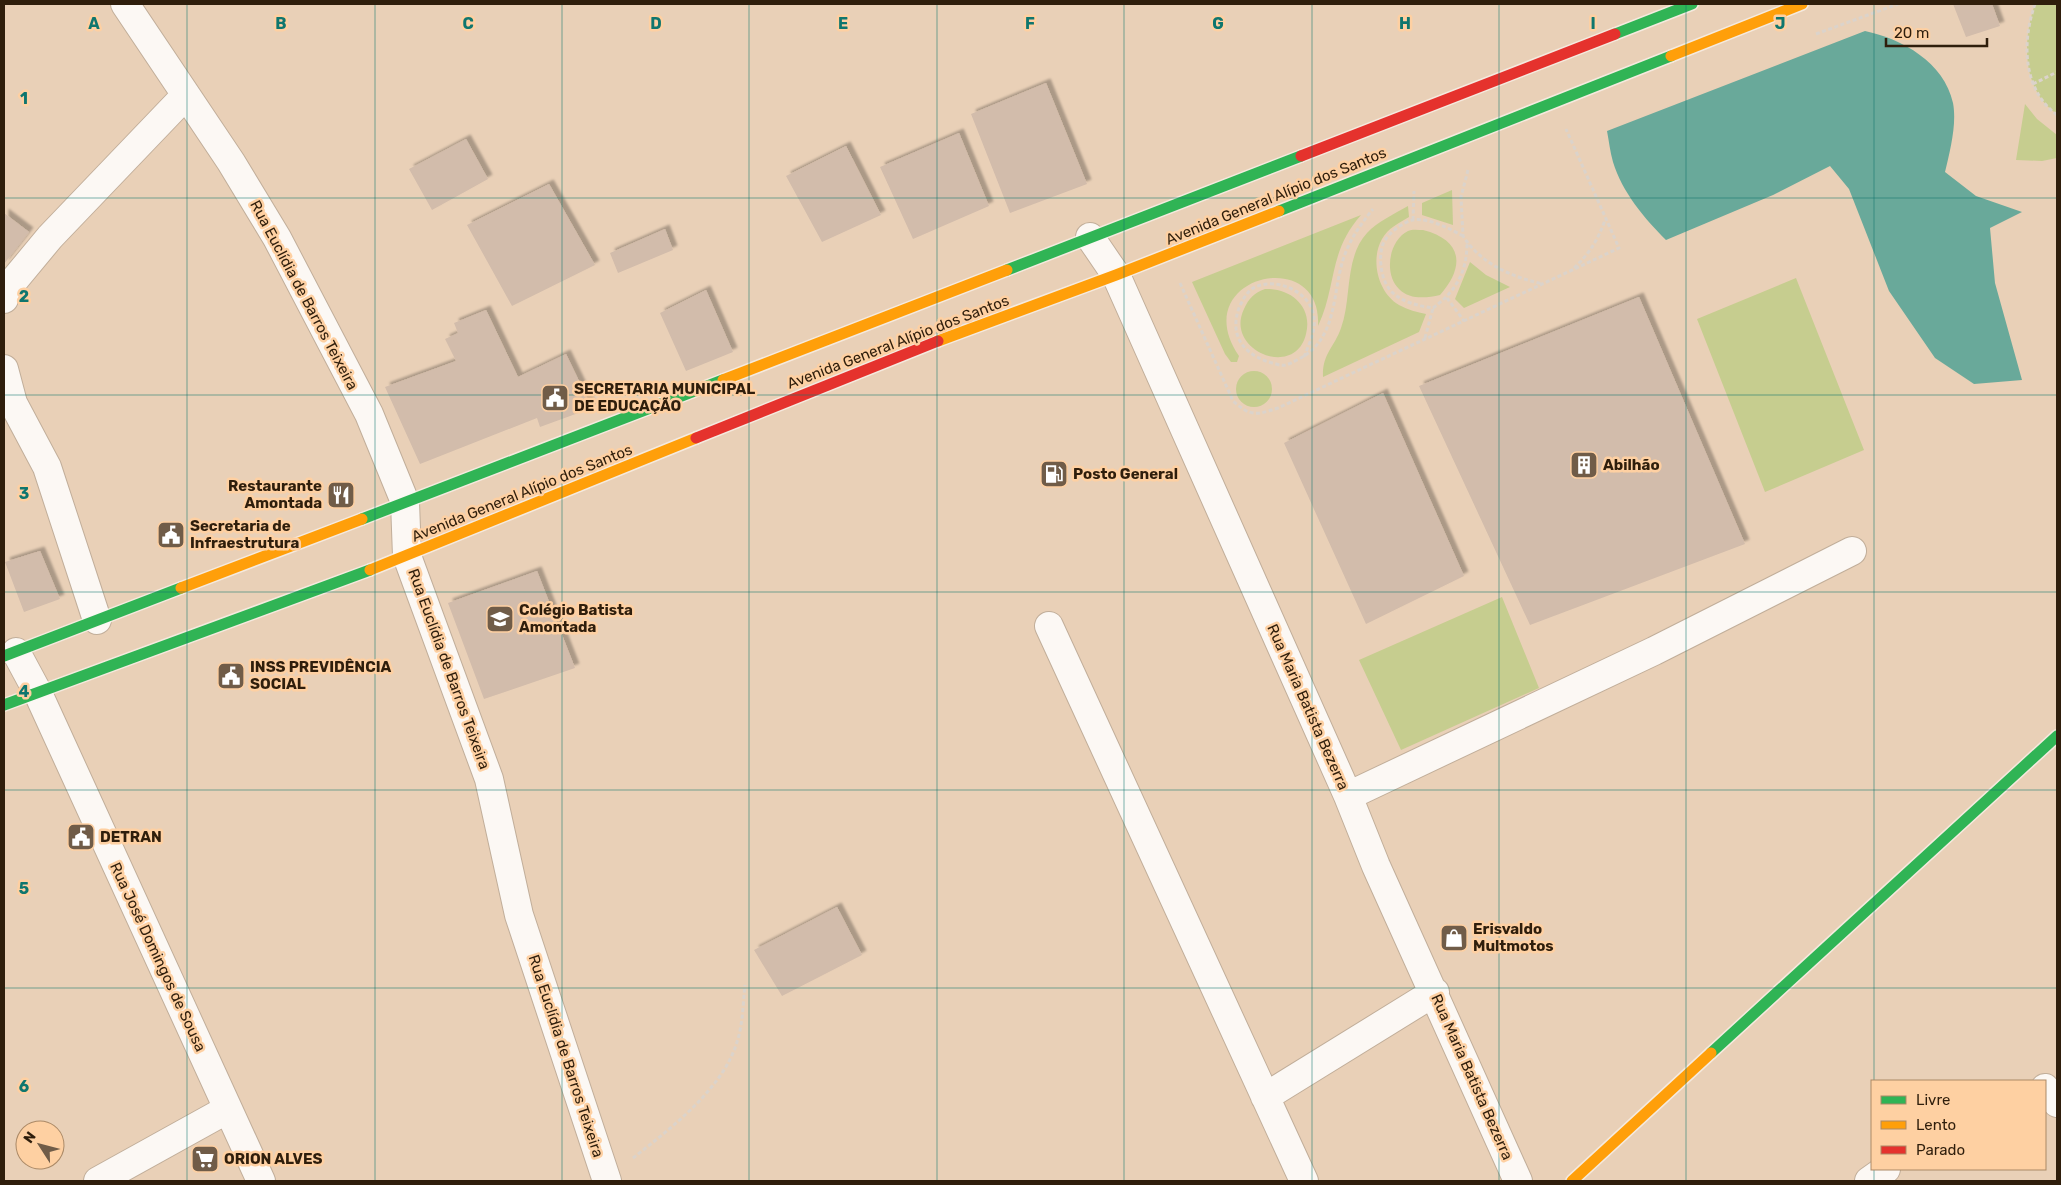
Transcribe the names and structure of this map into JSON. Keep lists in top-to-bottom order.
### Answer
{
  "streets": {
    "main road": ["Avenida General Alípio dos Santos"],
    "street": ["Rua Euclídia de Barros Teixeira", "Rua Maria Batista Bezerra", "Rua José Domingos de Sousa"]
  },
  "crossings": [
    ["Avenida General Alípio dos Santos", "Rua Euclídia de Barros Teixeira"],
    ["Avenida General Alípio dos Santos", "Rua Maria Batista Bezerra"],
    ["Avenida General Alípio dos Santos", "Rua José Domingos de Sousa"]
  ],
  "places": {
    "public building": [
      "SECRETARIA MUNICIPAL DE EDUCAÇÃO",
      "Secretaria de Infraestrutura",
      "INSS PREVIDÊNCIA SOCIAL",
      "DETRAN"
    ],
    "building": ["Abilhão"],
    "fuel station": ["Posto General"],
    "restaurant": ["Restaurante Amontada"],
    "school or university": ["Colégio Batista Amontada"],
    "shop": ["Erisvaldo Multmotos"],
    "supermarket": ["ORION ALVES"]
  },
  "legend": ["Livre", "Lento", "Parado"],
  "scale_bar": "20 m",
  "north": "top left",
  "grid": {
    "columns": [
      "A",
      "B",
      "C",
      "D",
      "E",
      "F",
      "G",
      "H",
      "I",
      "J"
    ],
    "rows": [
      "1",
      "2",
      "3",
      "4",
      "5",
      "6"
    ]
  }
}
